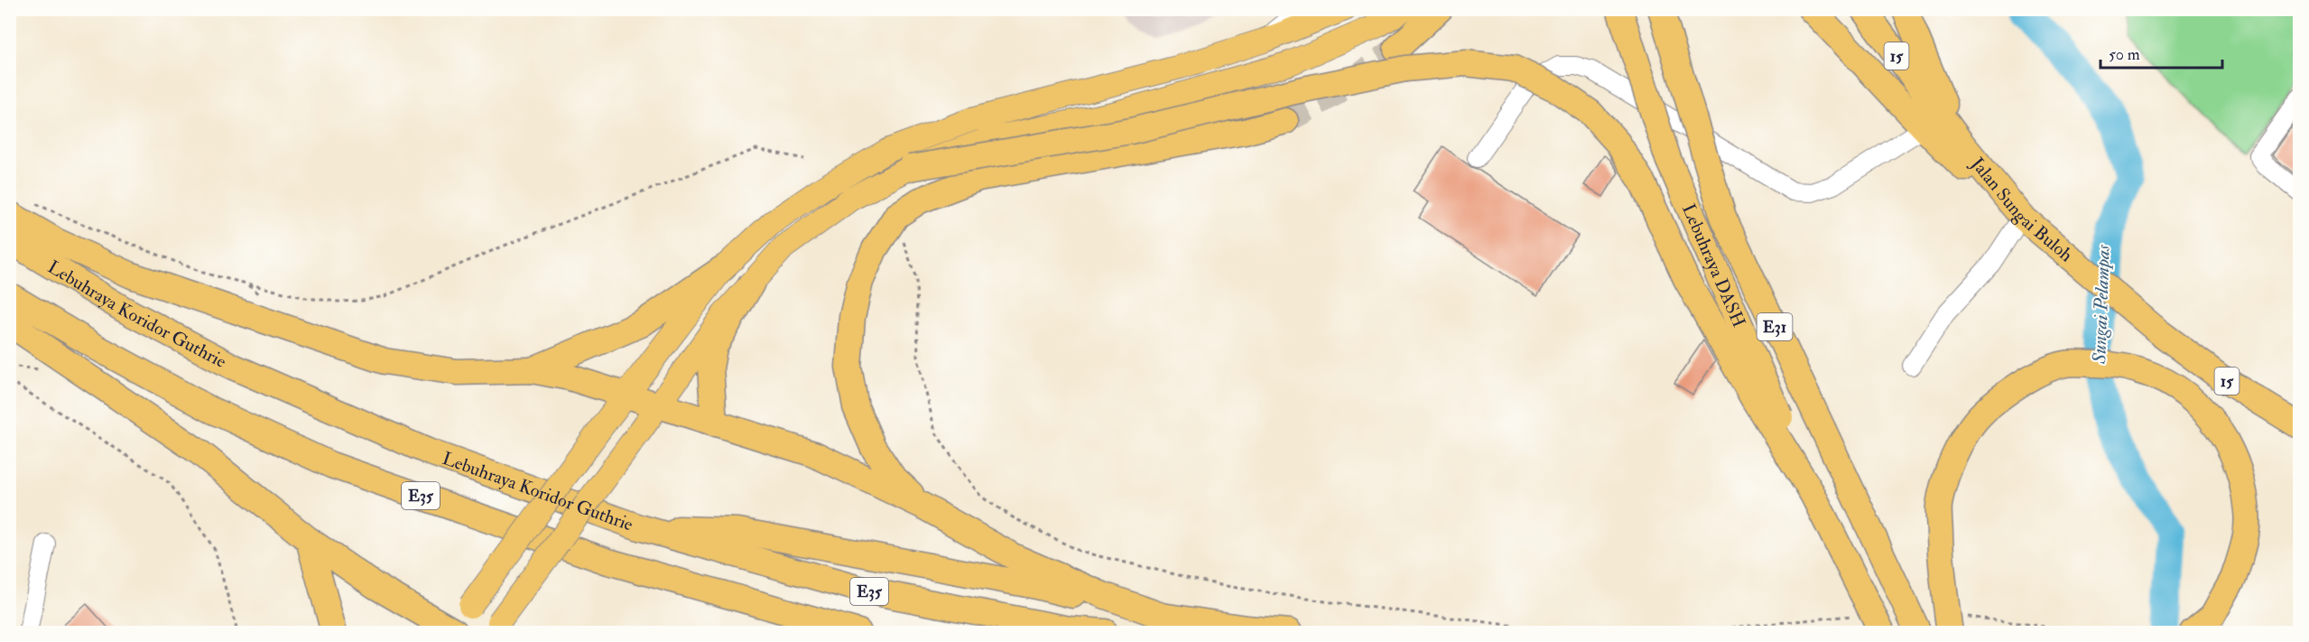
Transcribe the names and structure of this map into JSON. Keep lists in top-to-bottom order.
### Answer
{
  "streets": {
    "highway": [
      "15",
      "Jalan Sungai Buloh",
      "Lebuhraya DASH",
      "Lebuhraya Koridor Guthrie",
      "E31",
      "E35"
    ]
  },
  "water": ["Sungai Pelampas"],
  "scale_bar": "50 m"
}
